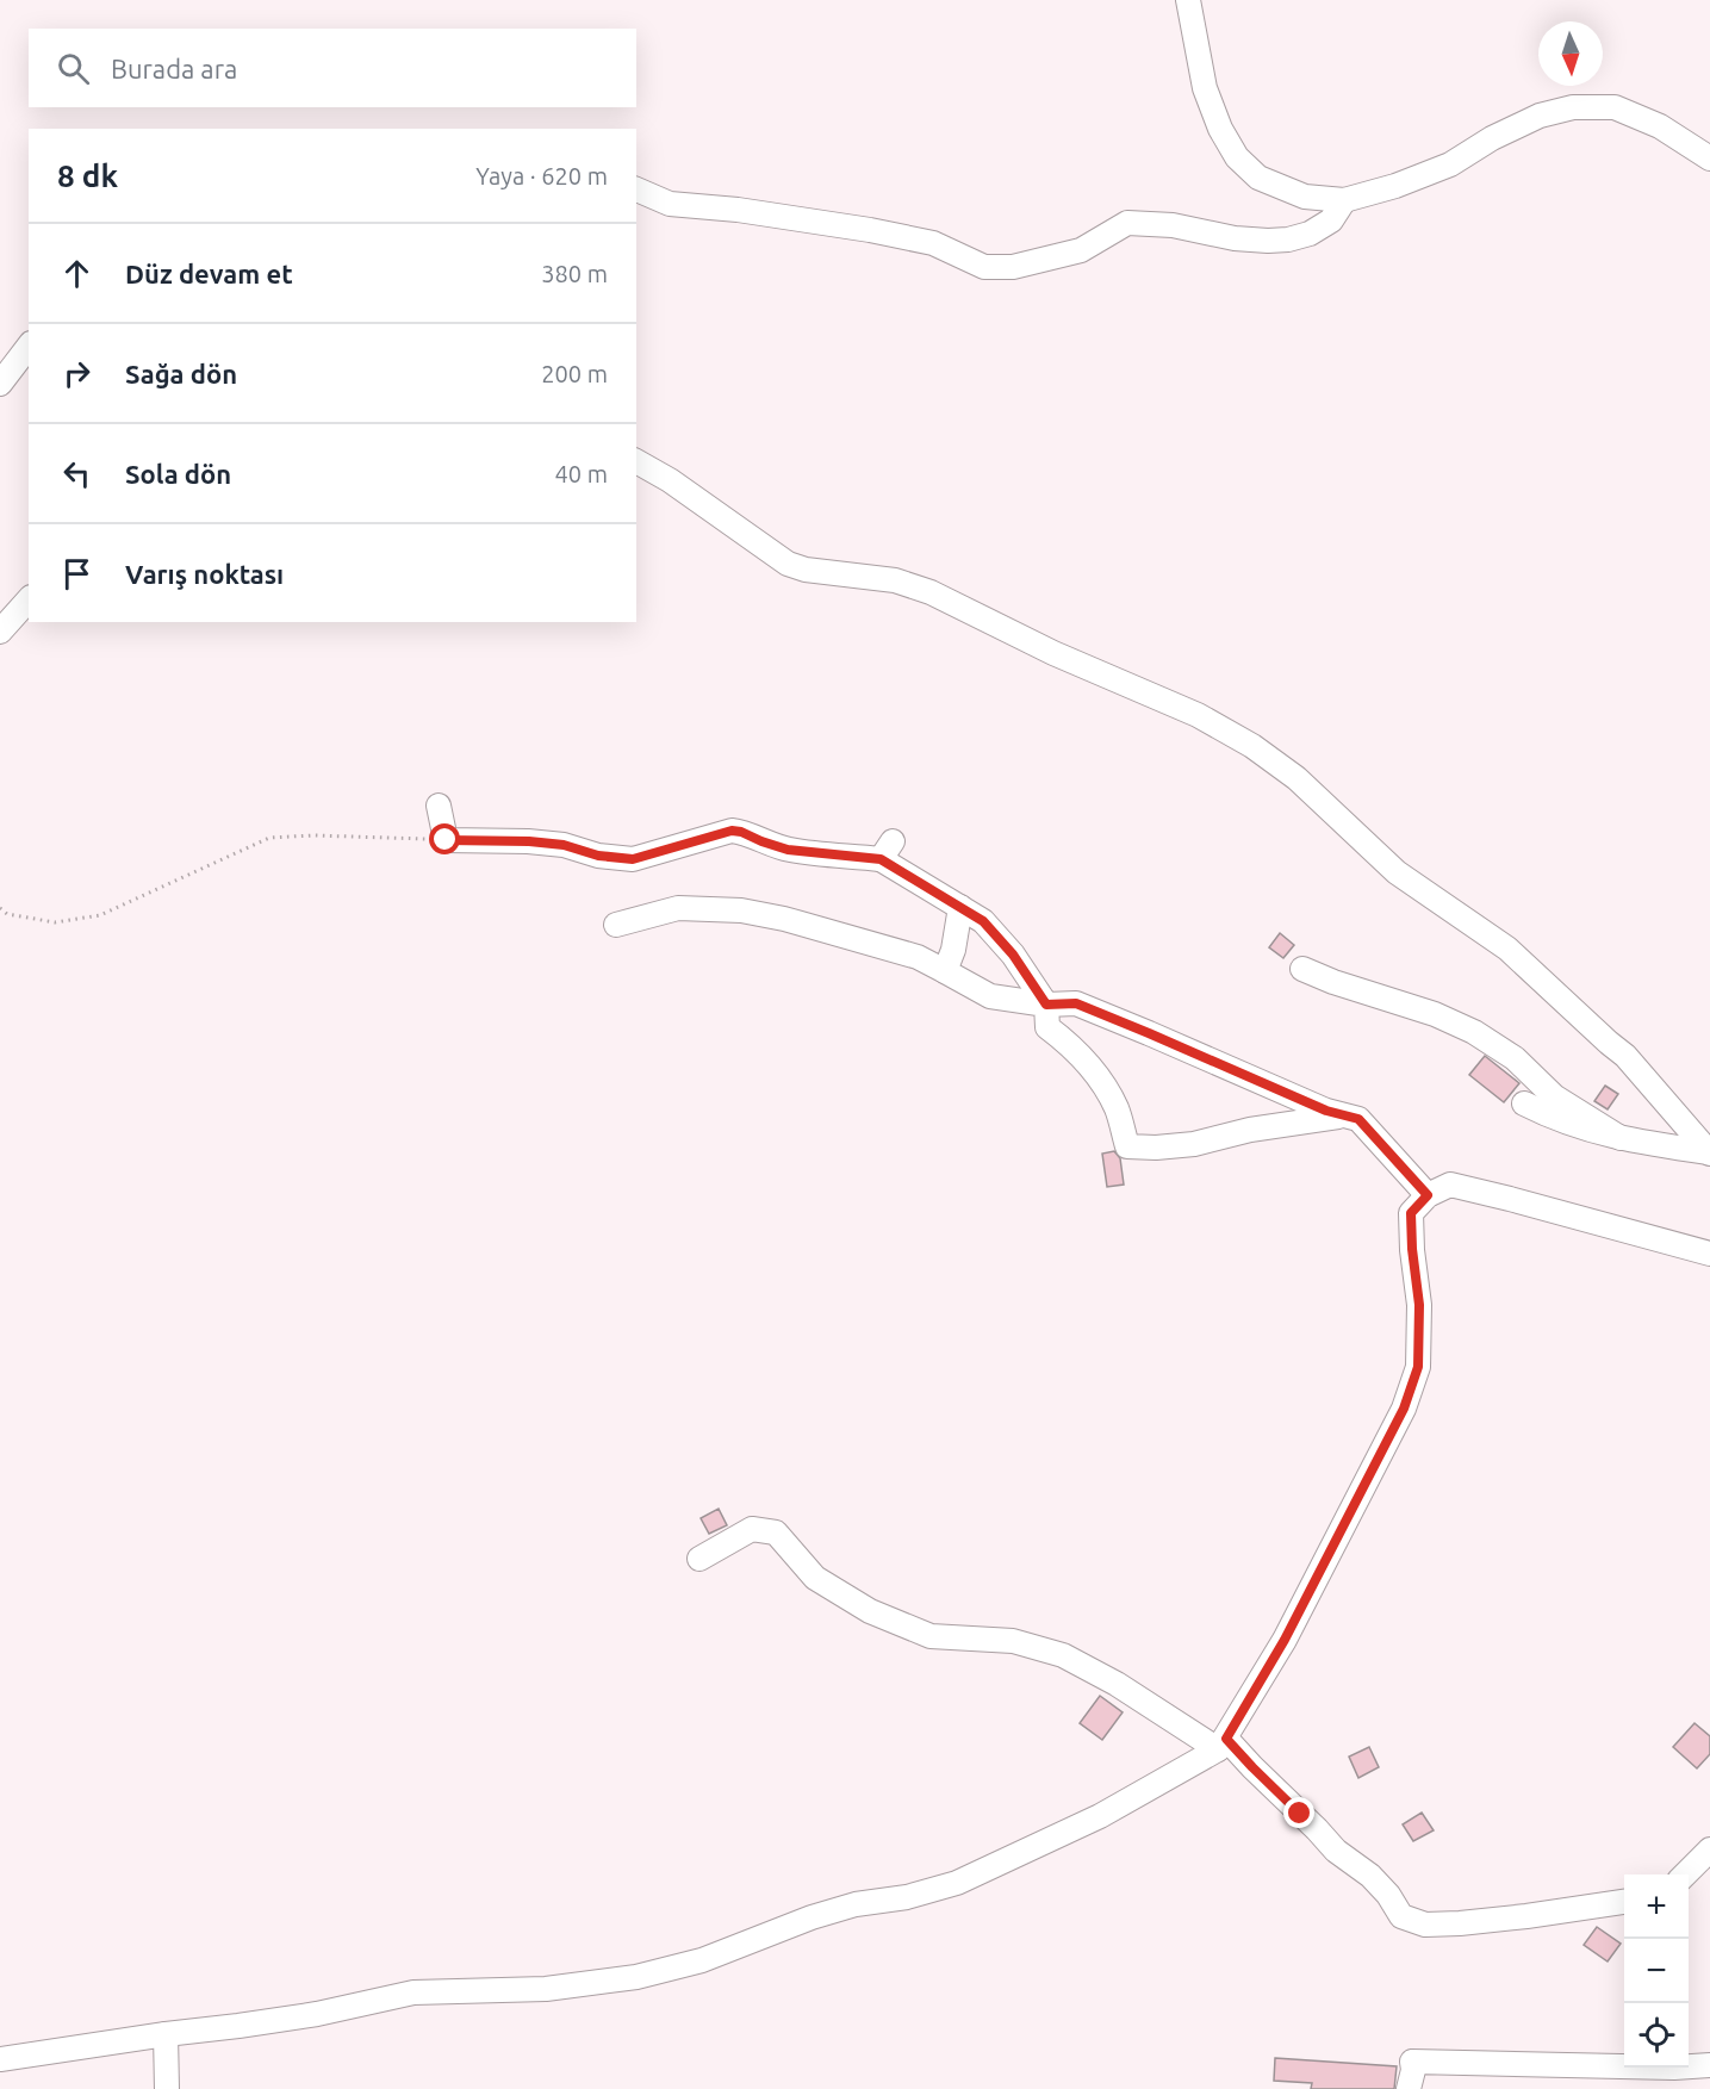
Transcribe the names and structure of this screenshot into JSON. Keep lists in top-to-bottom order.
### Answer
{
  "north": "bottom",
  "page": {
    "search": "Burada ara",
    "heading": ["8 dk", "Yaya · 620 m"],
    "list": [
      ["Düz devam et", "380 m"],
      ["Sağa dön", "200 m"],
      ["Sola dön", "40 m"],
      "Varış noktası"
    ],
    "map_buttons": ["+", "−"]
  }
}
